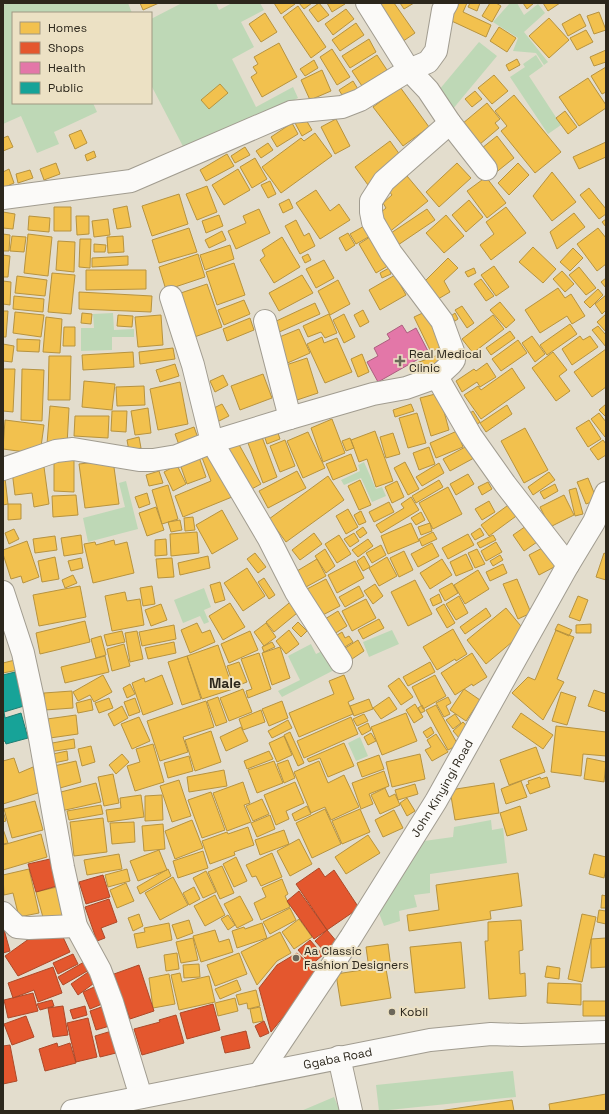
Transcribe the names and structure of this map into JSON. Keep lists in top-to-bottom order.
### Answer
{
  "streets": {
    "street": ["John Kinyingi Road", "Ggaba Road"]
  },
  "crossings": [
    ["John Kinyingi Road", "Ggaba Road"]
  ],
  "districts": ["Male"],
  "places": {
    "health": ["Real Medical Clinic"],
    "other": ["Aa Classic Fashion Designers", "Kobil"]
  },
  "legend": [
    "Homes",
    "Shops",
    "Health",
    "Public"
  ]
}
